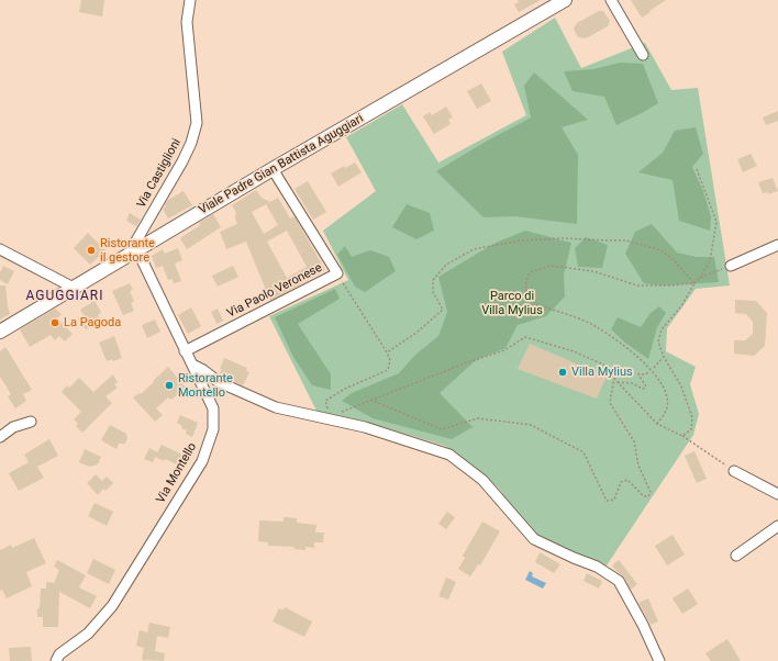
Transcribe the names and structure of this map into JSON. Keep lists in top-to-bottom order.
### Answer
{
  "streets": {
    "main road": ["Viale Padre Gian Battista Aguggiari"],
    "street": ["Via Castiglioni", "Via Paolo Veronese", "Via Montello"]
  },
  "crossings": [
    ["Viale Padre Gian Battista Aguggiari", "Via Castiglioni"],
    ["Viale Padre Gian Battista Aguggiari", "Via Paolo Veronese"],
    ["Viale Padre Gian Battista Aguggiari", "Via Montello"],
    ["Via Castiglioni", "Via Montello"],
    ["Via Paolo Veronese", "Via Montello"]
  ],
  "districts": ["AGUGGIARI"],
  "parks": ["Parco di Villa Mylius"],
  "places": [
    "Ristorante il gestore",
    "La Pagoda",
    "Villa Mylius",
    "Ristorante Montello"
  ]
}
